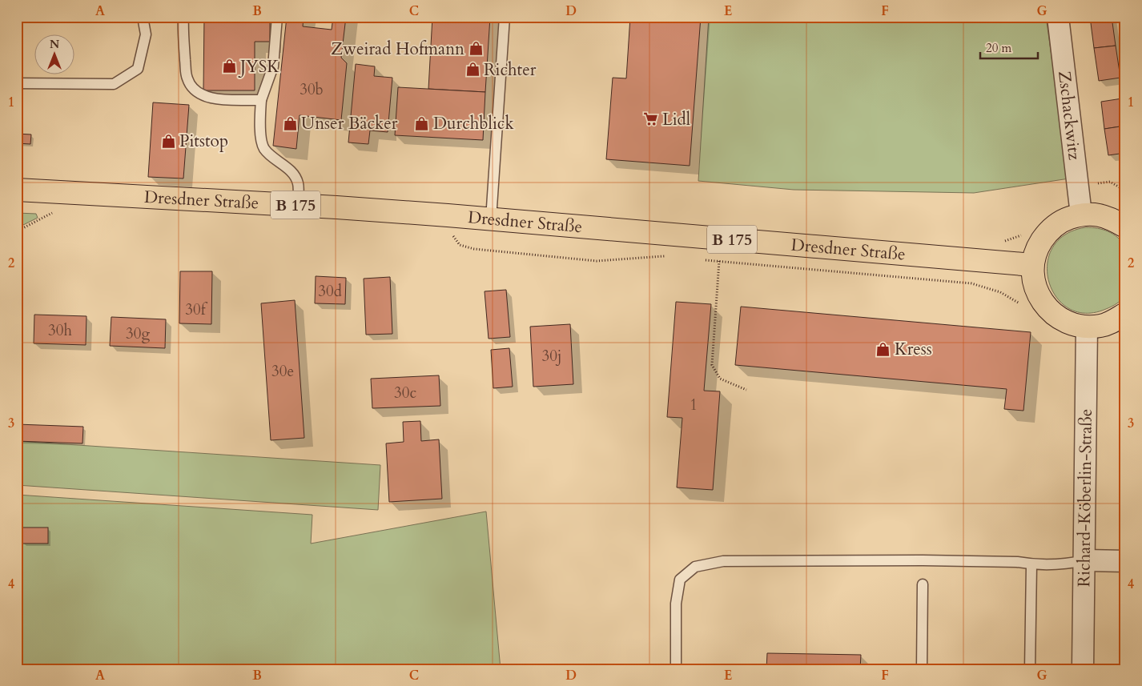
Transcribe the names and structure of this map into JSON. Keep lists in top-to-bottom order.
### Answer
{
  "streets": {
    "main road": ["Dresdner Straße", "B 175"],
    "street": ["Zschackwitz", "Richard-Köberlin-Straße"]
  },
  "places": {
    "shop": [
      "Zweirad Hofmann",
      "JYSK",
      "Richter",
      "Unser Bäcker",
      "Durchblick",
      "Pitstop",
      "Kress"
    ],
    "supermarket": ["Lidl"]
  },
  "house_numbers": [
    "30b",
    "30d",
    "30f",
    "30h",
    "30g",
    "30j",
    "30e",
    "30c",
    "1"
  ],
  "scale_bar": "20 m",
  "north": "top",
  "grid": {
    "columns": [
      "A",
      "B",
      "C",
      "D",
      "E",
      "F",
      "G"
    ],
    "rows": [
      "1",
      "2",
      "3",
      "4"
    ]
  }
}
